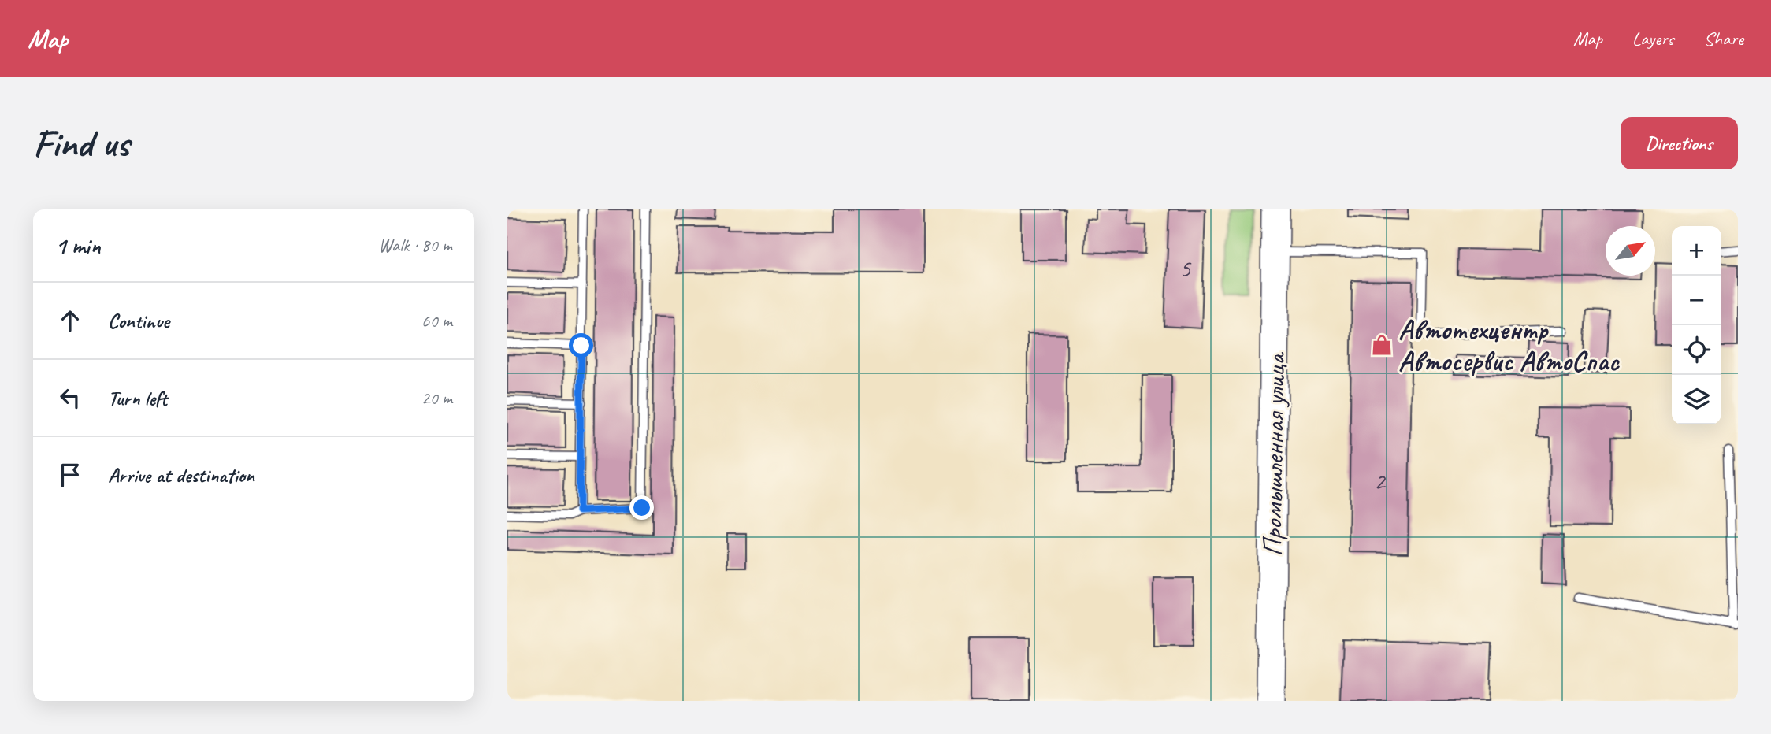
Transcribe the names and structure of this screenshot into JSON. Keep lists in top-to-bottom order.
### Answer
{
  "streets": {
    "main road": ["Промышленная улица"]
  },
  "places": {
    "shop": ["Автотехцентр Автосервис АвтоСпас"]
  },
  "house_numbers": ["5", "2"],
  "north": "top right",
  "page": {
    "header": "Map",
    "nav": ["Map", "Layers", "Share"],
    "buttons": "Directions",
    "title": "Find us",
    "heading": ["1 min", "Walk · 80 m"],
    "map_buttons": ["+", "−"],
    "list": [
      ["Continue", "60 m"],
      ["Turn left", "20 m"],
      "Arrive at destination"
    ]
  }
}
